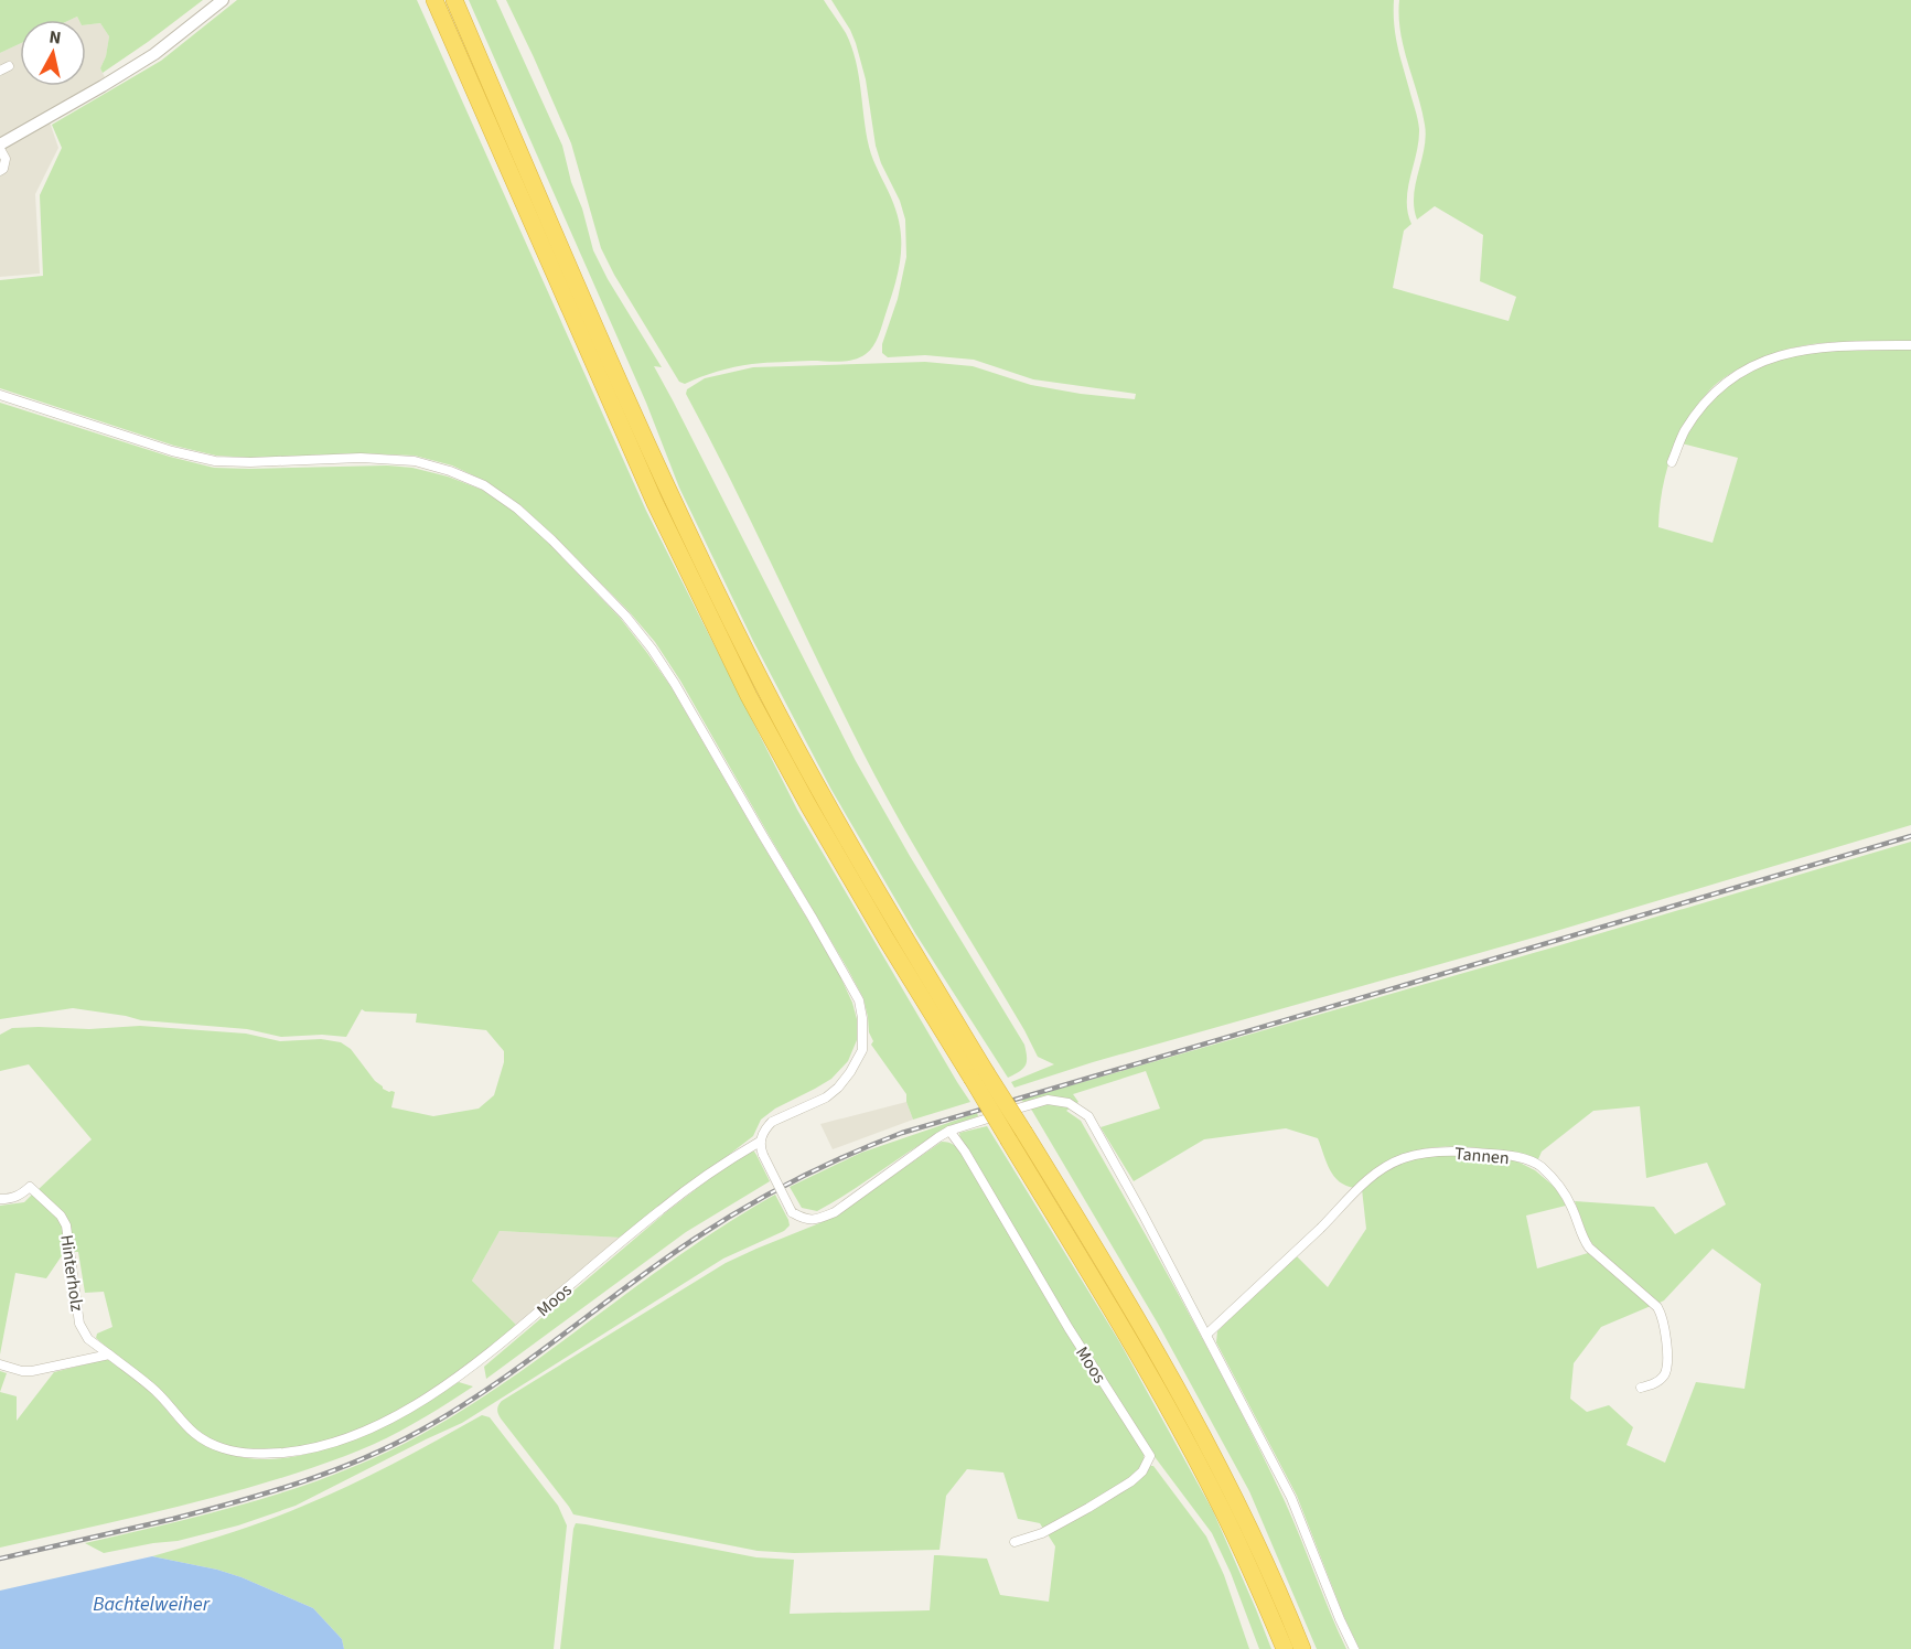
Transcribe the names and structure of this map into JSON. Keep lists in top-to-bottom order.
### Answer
{
  "streets": {
    "street": ["Tannen", "Hinterholz", "Moos"]
  },
  "crossings": [
    ["Hinterholz", "Moos"]
  ],
  "water": ["Bachtelweiher"],
  "north": "top"
}
